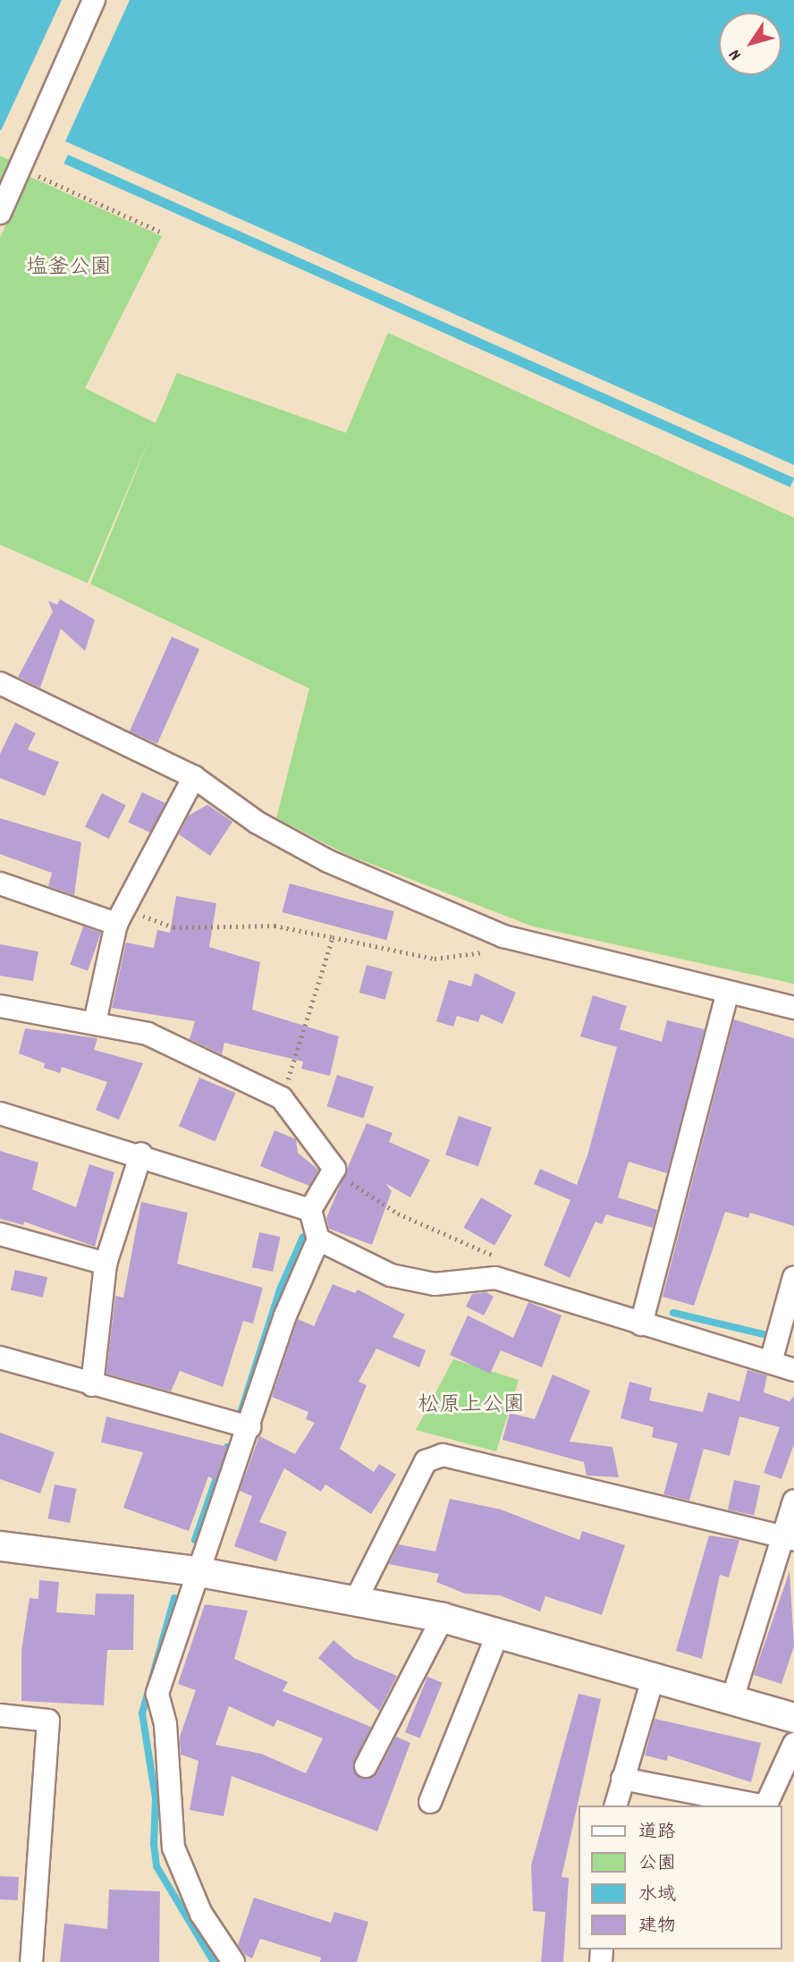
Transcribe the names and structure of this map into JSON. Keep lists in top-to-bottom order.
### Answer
{
  "parks": ["塩釜公園", "松原上公園"],
  "legend": [
    "道路",
    "公園",
    "水域",
    "建物"
  ],
  "north": "bottom left"
}
